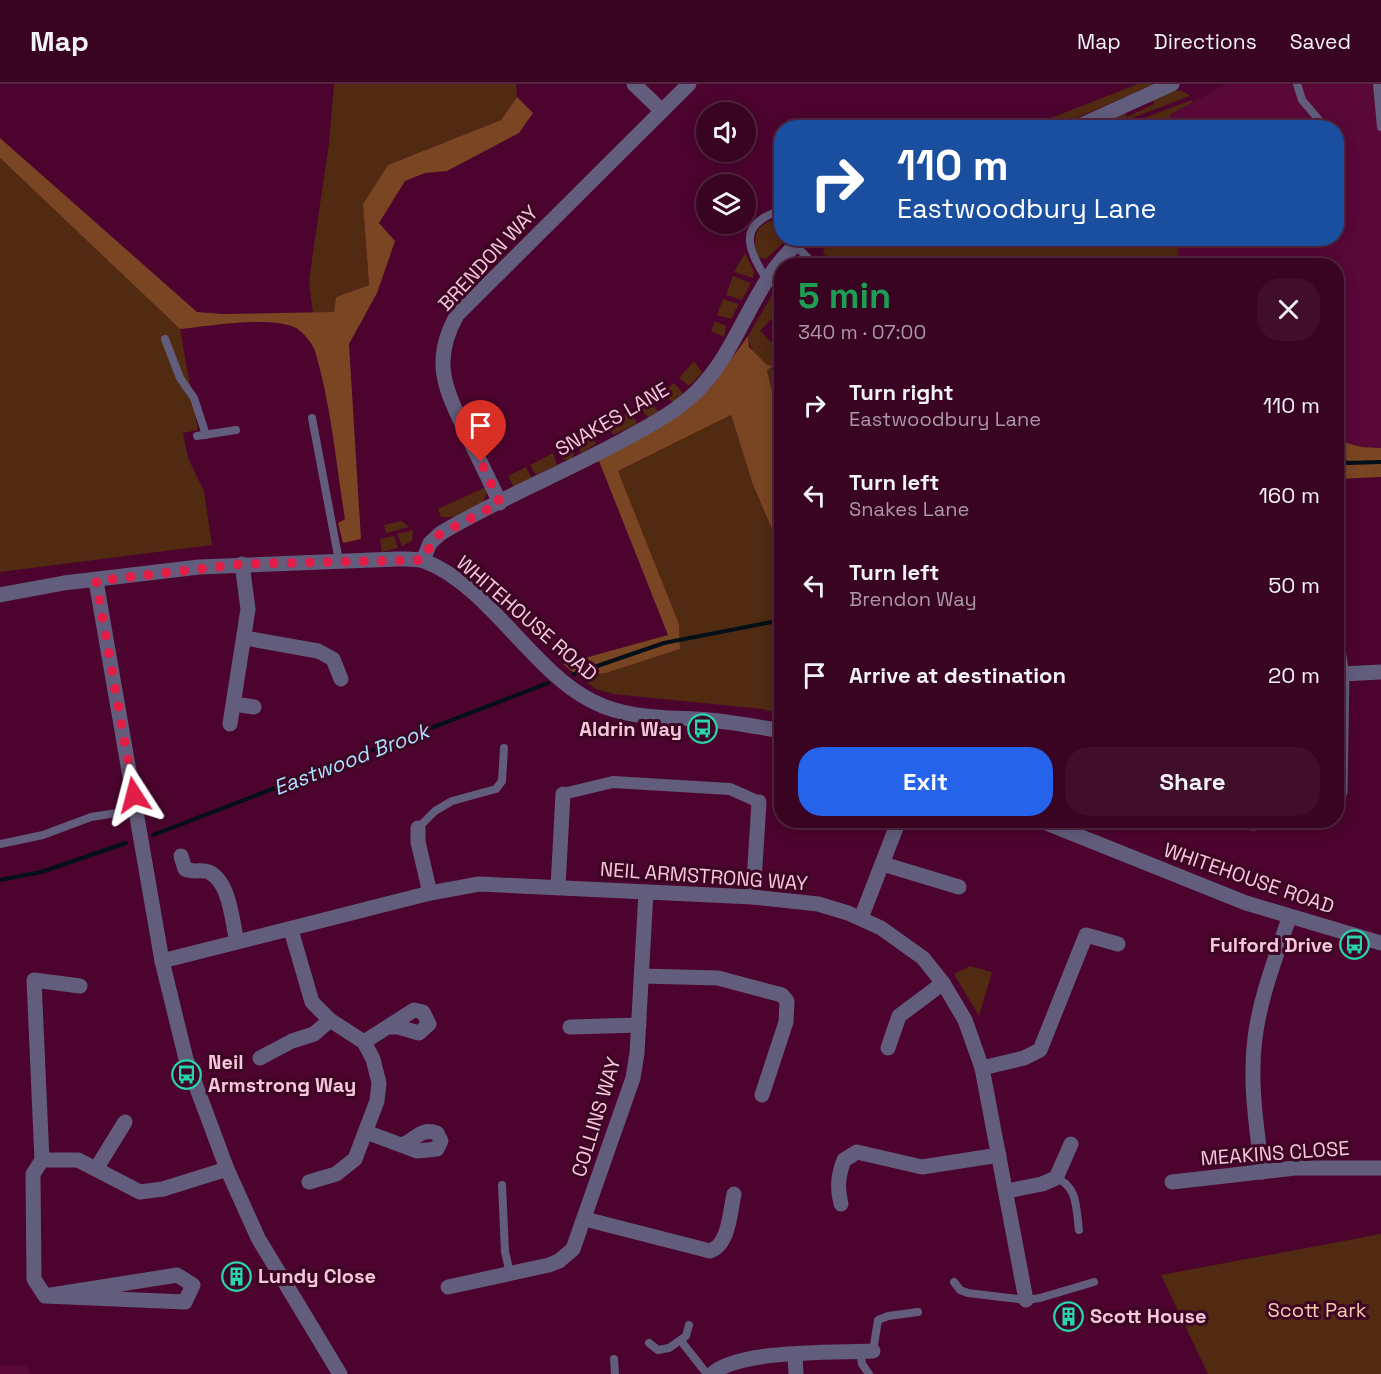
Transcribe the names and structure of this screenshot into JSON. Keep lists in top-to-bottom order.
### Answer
{
  "streets": {
    "street": [
      "BRENDON WAY",
      "SNAKES LANE",
      "WHITEHOUSE ROAD",
      "NEIL ARMSTRONG WAY",
      "COLLINS WAY",
      "MEAKINS CLOSE"
    ]
  },
  "crossings": [
    ["BRENDON WAY", "SNAKES LANE"],
    ["SNAKES LANE", "WHITEHOUSE ROAD"],
    ["NEIL ARMSTRONG WAY", "COLLINS WAY"]
  ],
  "water": ["Eastwood Brook"],
  "parks": ["Scott Park"],
  "places": {
    "bus stop": ["Aldrin Way", "Fulford Drive", "Neil Armstrong Way"],
    "building": ["Lundy Close", "Scott House"]
  },
  "page": {
    "header": "Map",
    "nav": ["Map", "Directions", "Saved"],
    "turn": ["110 m", "Eastwoodbury Lane"],
    "heading": ["5 min", "340 m · 07:00"],
    "list": [
      {
        "name": "Turn right",
        "note": "Eastwoodbury Lane",
        "value": "110 m"
      },
      {
        "name": "Turn left",
        "note": "Snakes Lane",
        "value": "160 m"
      },
      {
        "name": "Turn left",
        "note": "Brendon Way",
        "value": "50 m"
      },
      {
        "name": "Arrive at destination",
        "value": "20 m"
      }
    ],
    "buttons": ["Exit", "Share"]
  }
}
